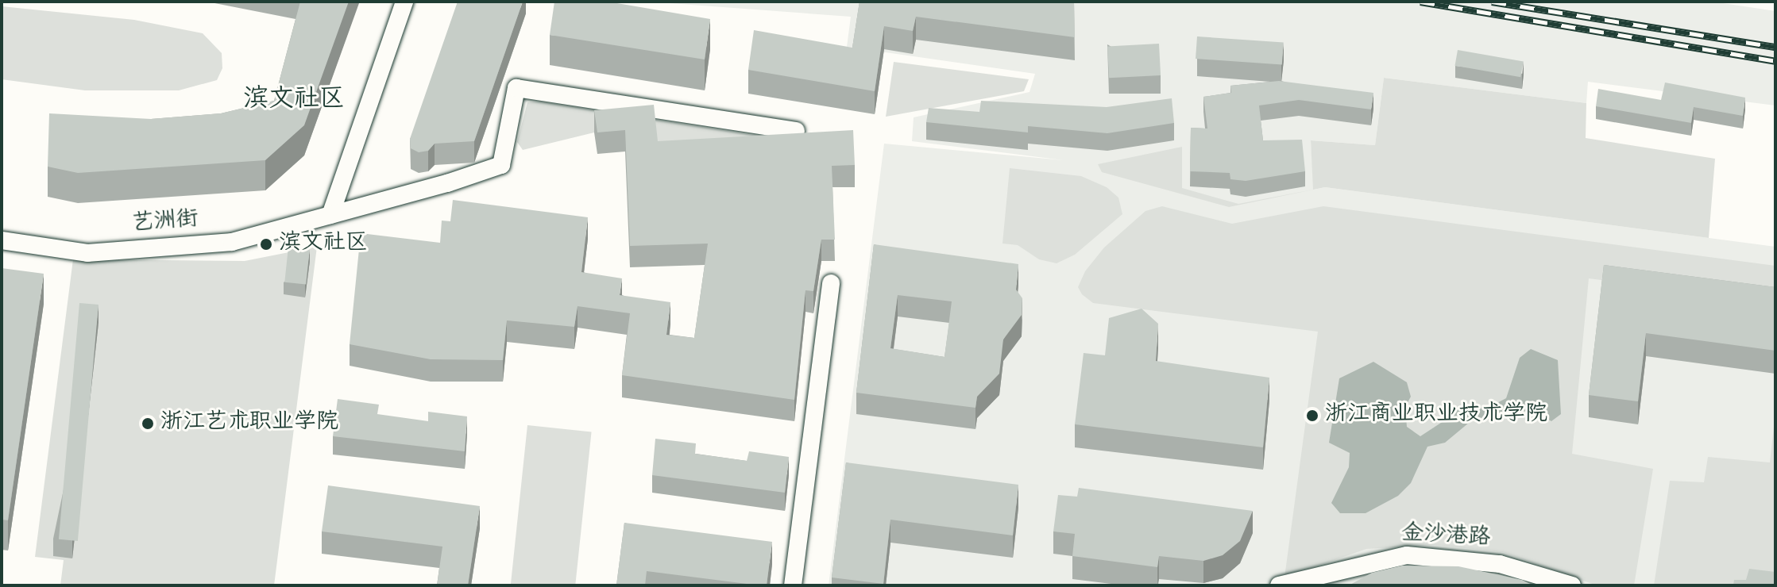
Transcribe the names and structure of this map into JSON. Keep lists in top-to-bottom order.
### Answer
{
  "streets": {
    "street": ["艺洲街", "金沙港路"]
  },
  "districts": ["滨文社区"],
  "places": ["滨文社区", "浙江商业职业技术学院", "浙江艺术职业学院"]
}
